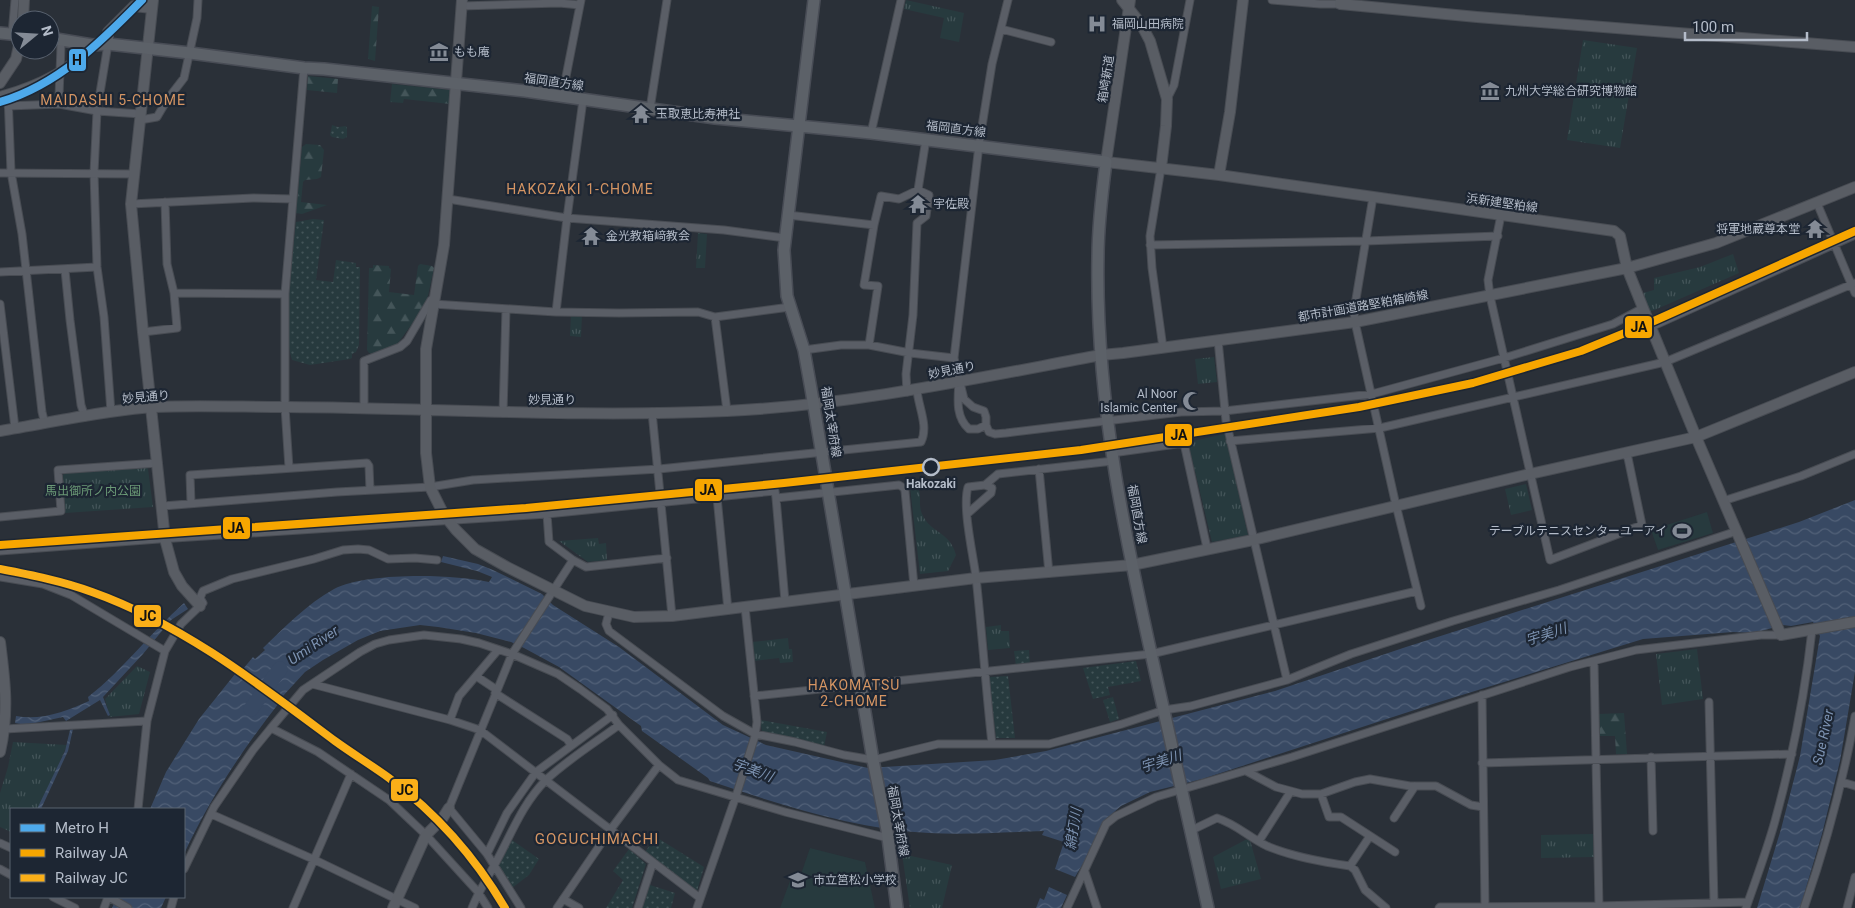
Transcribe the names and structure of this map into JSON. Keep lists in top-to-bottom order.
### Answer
{
  "streets": {
    "main road": ["福岡直方線", "福岡太宰府線"],
    "street": [
      "箱崎新道",
      "浜新建堅粕線",
      "都市計画道路堅粕箱崎線",
      "妙見通り"
    ]
  },
  "crossings": [
    ["箱崎新道", "福岡直方線"],
    ["箱崎新道", "浜新建堅粕線"],
    ["福岡直方線", "浜新建堅粕線"],
    ["福岡直方線", "都市計画道路堅粕箱崎線"],
    ["福岡直方線", "妙見通り"],
    ["福岡直方線", "福岡太宰府線"],
    ["浜新建堅粕線", "都市計画道路堅粕箱崎線"],
    ["都市計画道路堅粕箱崎線", "妙見通り"],
    ["妙見通り", "福岡太宰府線"]
  ],
  "districts": [
    "MAIDASHI 5-CHOME",
    "HAKOZAKI 1-CHOME",
    "HAKOMATSU 2-CHOME",
    "GOGUCHIMACHI"
  ],
  "water": [
    "宇美川",
    "Umi River",
    "Sue River",
    "綿打川"
  ],
  "parks": ["馬出御所ノ内公園"],
  "places": {
    "hospital": ["福岡山田病院"],
    "museum": ["もも庵", "九州大学総合研究博物館"],
    "temple": [
      "玉取恵比寿神社",
      "宇佐殿",
      "将軍地蔵尊本堂",
      "金光教箱﨑教会"
    ],
    "mosque": ["Al Noor Islamic Center"],
    "other": ["Hakozaki"],
    "sports": ["テーブルテニスセンターユーアイ"],
    "school or university": ["市立筥松小学校"]
  },
  "lines": ["metro line H", "rail line JA", "rail line JC"],
  "legend": ["Metro H", "Railway JA", "Railway JC"],
  "scale_bar": "100 m",
  "north": "right"
}
